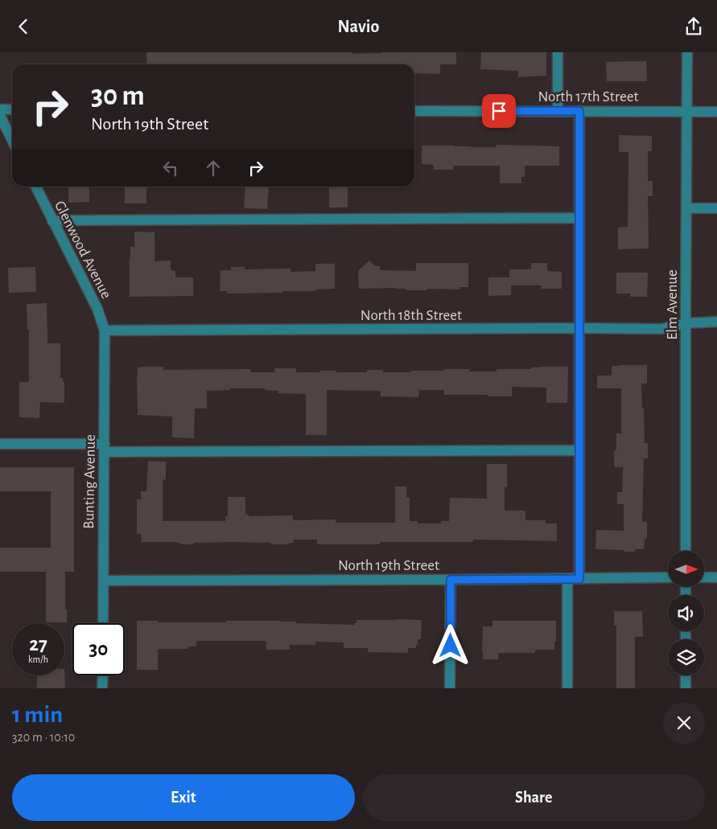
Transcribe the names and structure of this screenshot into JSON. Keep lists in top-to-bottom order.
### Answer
{
  "streets": {
    "street": [
      "North 17th Street",
      "Glenwood Avenue",
      "Elm Avenue",
      "North 18th Street",
      "Bunting Avenue",
      "North 19th Street"
    ]
  },
  "crossings": [
    ["North 17th Street", "Elm Avenue"],
    ["Glenwood Avenue", "North 18th Street"],
    ["Glenwood Avenue", "Bunting Avenue"],
    ["Elm Avenue", "North 18th Street"],
    ["North 18th Street", "Bunting Avenue"],
    ["Bunting Avenue", "North 19th Street"]
  ],
  "north": "right",
  "page": {
    "header": "Navio",
    "turn": ["30 m", "North 19th Street"],
    "speed": "27 km/h",
    "limit": "30",
    "heading": ["1 min", "320 m · 10:10"],
    "buttons": ["Exit", "Share"]
  }
}
